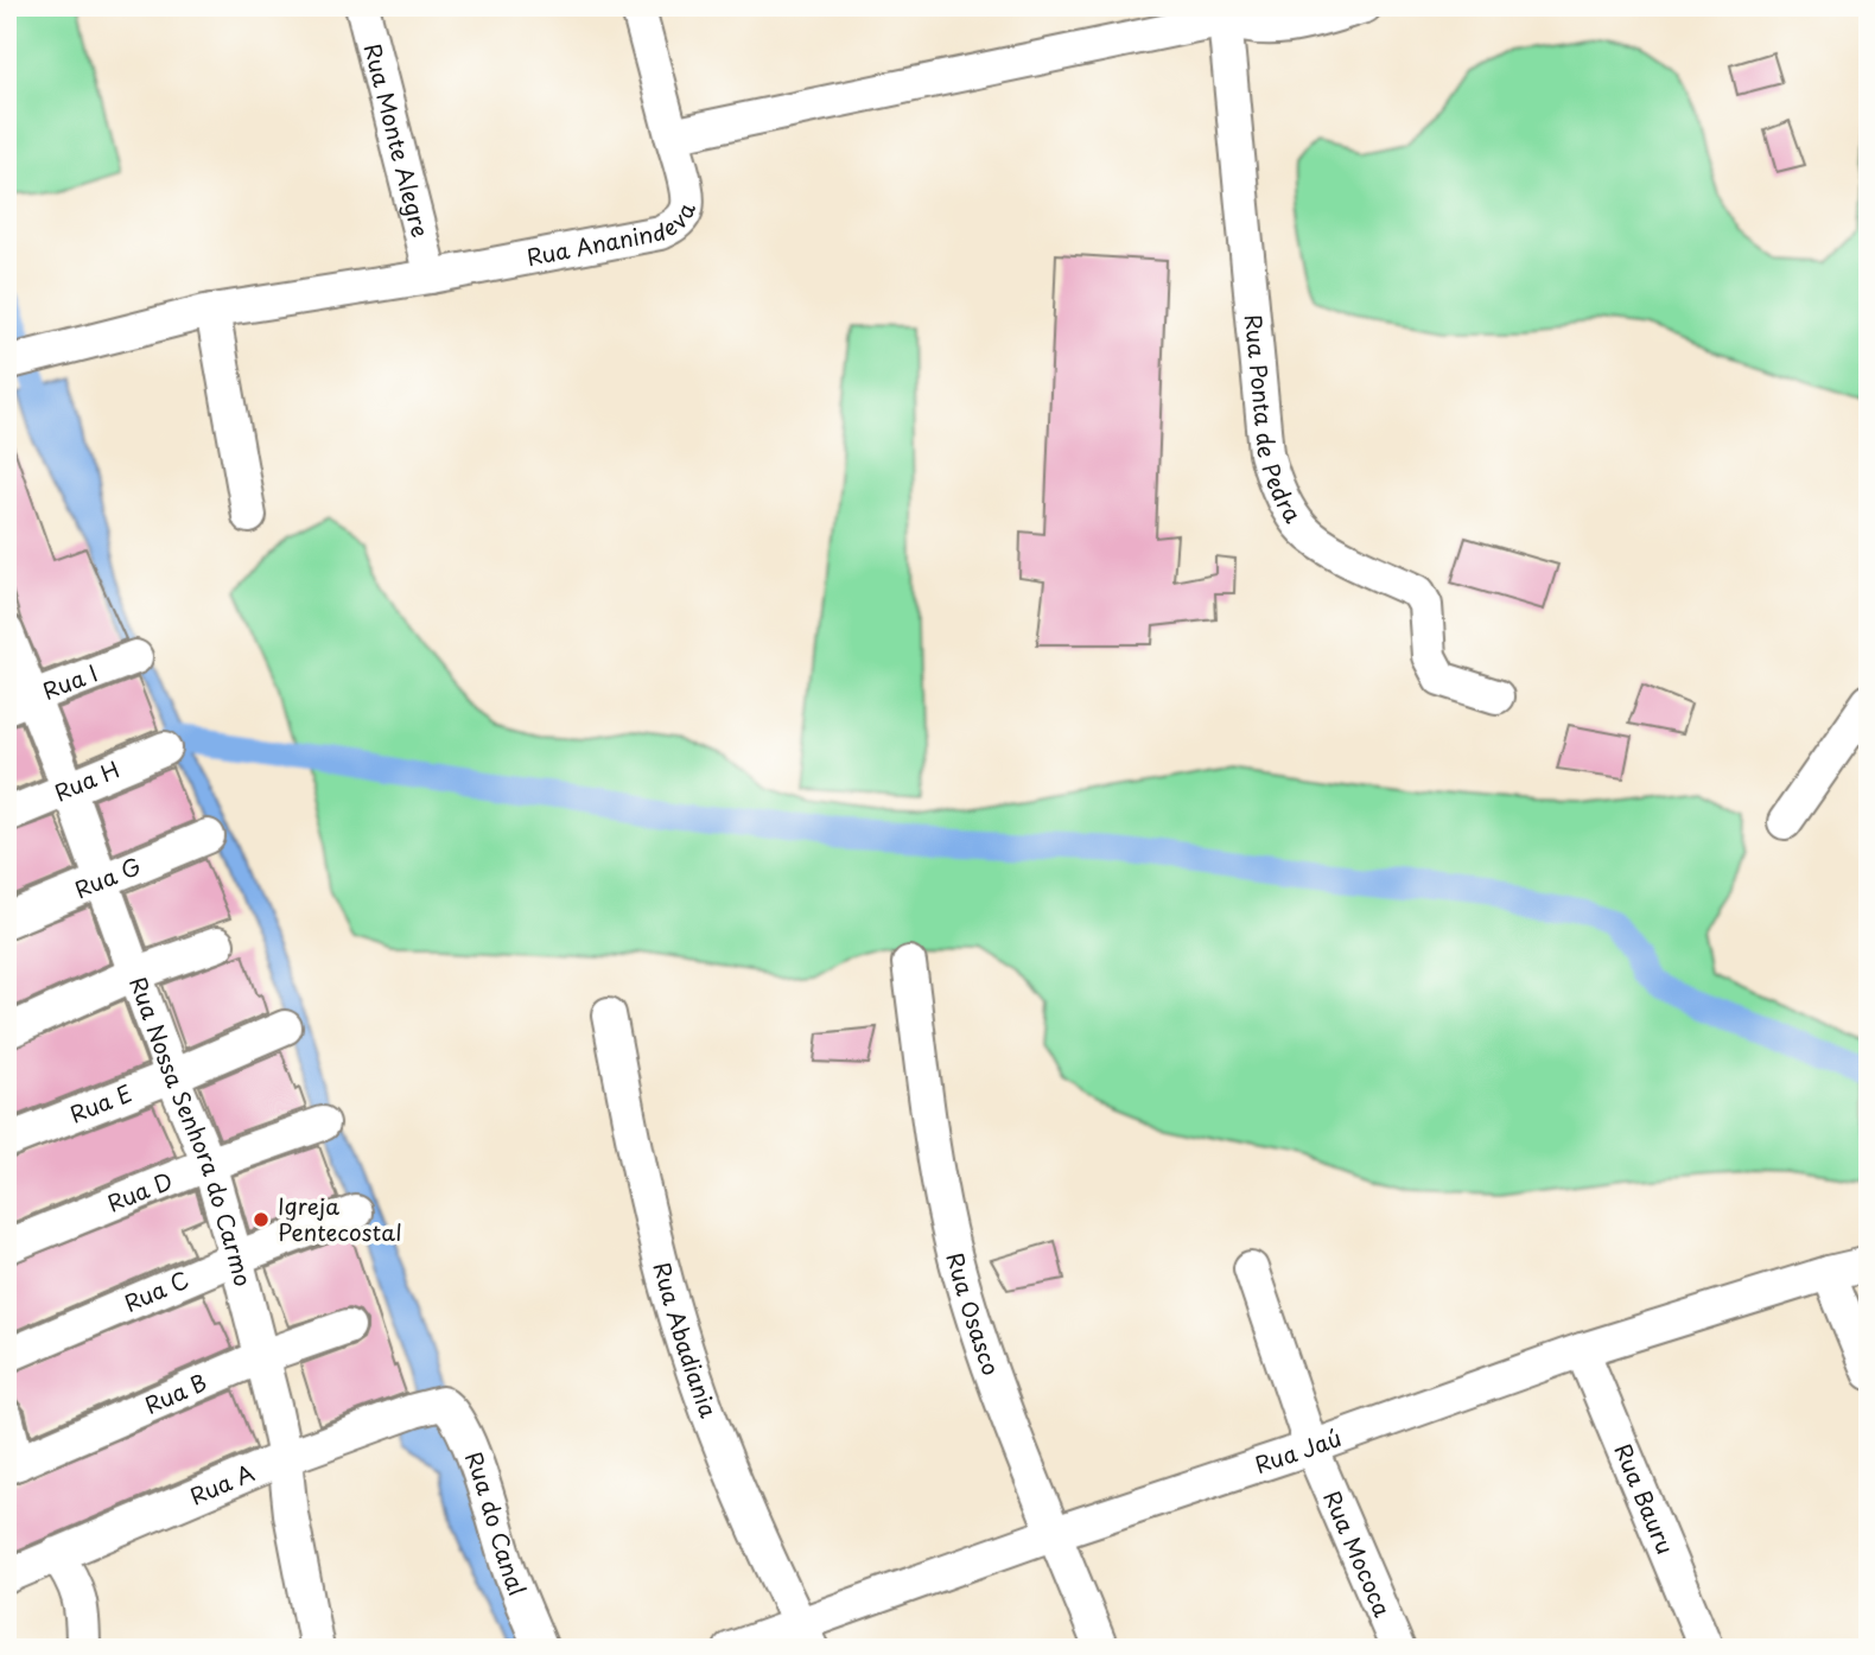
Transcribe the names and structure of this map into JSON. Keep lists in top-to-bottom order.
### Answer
{
  "streets": {
    "street": [
      "Rua Monte Alegre",
      "Rua Ananindeva",
      "Rua Ponta de Pedra",
      "Rua I",
      "Rua H",
      "Rua G",
      "Rua E",
      "Rua Nossa Senhora do Carmo",
      "Rua D",
      "Rua C",
      "Rua Osasco",
      "Rua Abadiania",
      "Rua B",
      "Rua Jaú",
      "Rua A",
      "Rua Bauru",
      "Rua do Canal",
      "Rua Mococa"
    ]
  },
  "crossings": [
    ["Rua Monte Alegre", "Rua Ananindeva"],
    ["Rua I", "Rua Nossa Senhora do Carmo"],
    ["Rua H", "Rua Nossa Senhora do Carmo"],
    ["Rua G", "Rua Nossa Senhora do Carmo"],
    ["Rua E", "Rua Nossa Senhora do Carmo"],
    ["Rua Nossa Senhora do Carmo", "Rua D"],
    ["Rua Nossa Senhora do Carmo", "Rua C"],
    ["Rua Nossa Senhora do Carmo", "Rua B"],
    ["Rua Nossa Senhora do Carmo", "Rua A"],
    ["Rua Osasco", "Rua Jaú"],
    ["Rua Abadiania", "Rua Jaú"],
    ["Rua Jaú", "Rua Bauru"],
    ["Rua Jaú", "Rua Mococa"],
    ["Rua A", "Rua do Canal"]
  ],
  "places": ["Igreja Pentecostal"]
}
